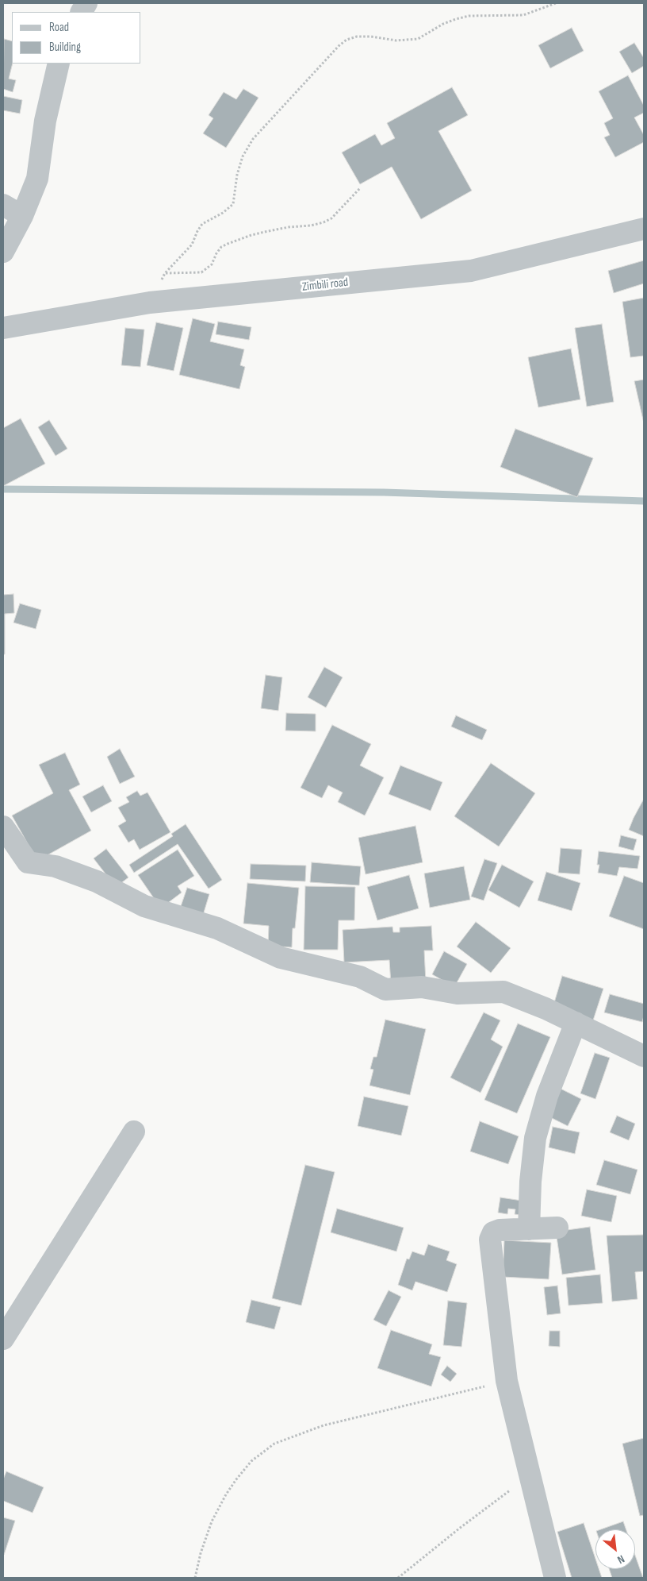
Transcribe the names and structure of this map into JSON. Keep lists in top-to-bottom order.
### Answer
{
  "streets": {
    "street": ["Zimbili road"]
  },
  "legend": ["Road", "Building"],
  "north": "bottom right"
}
